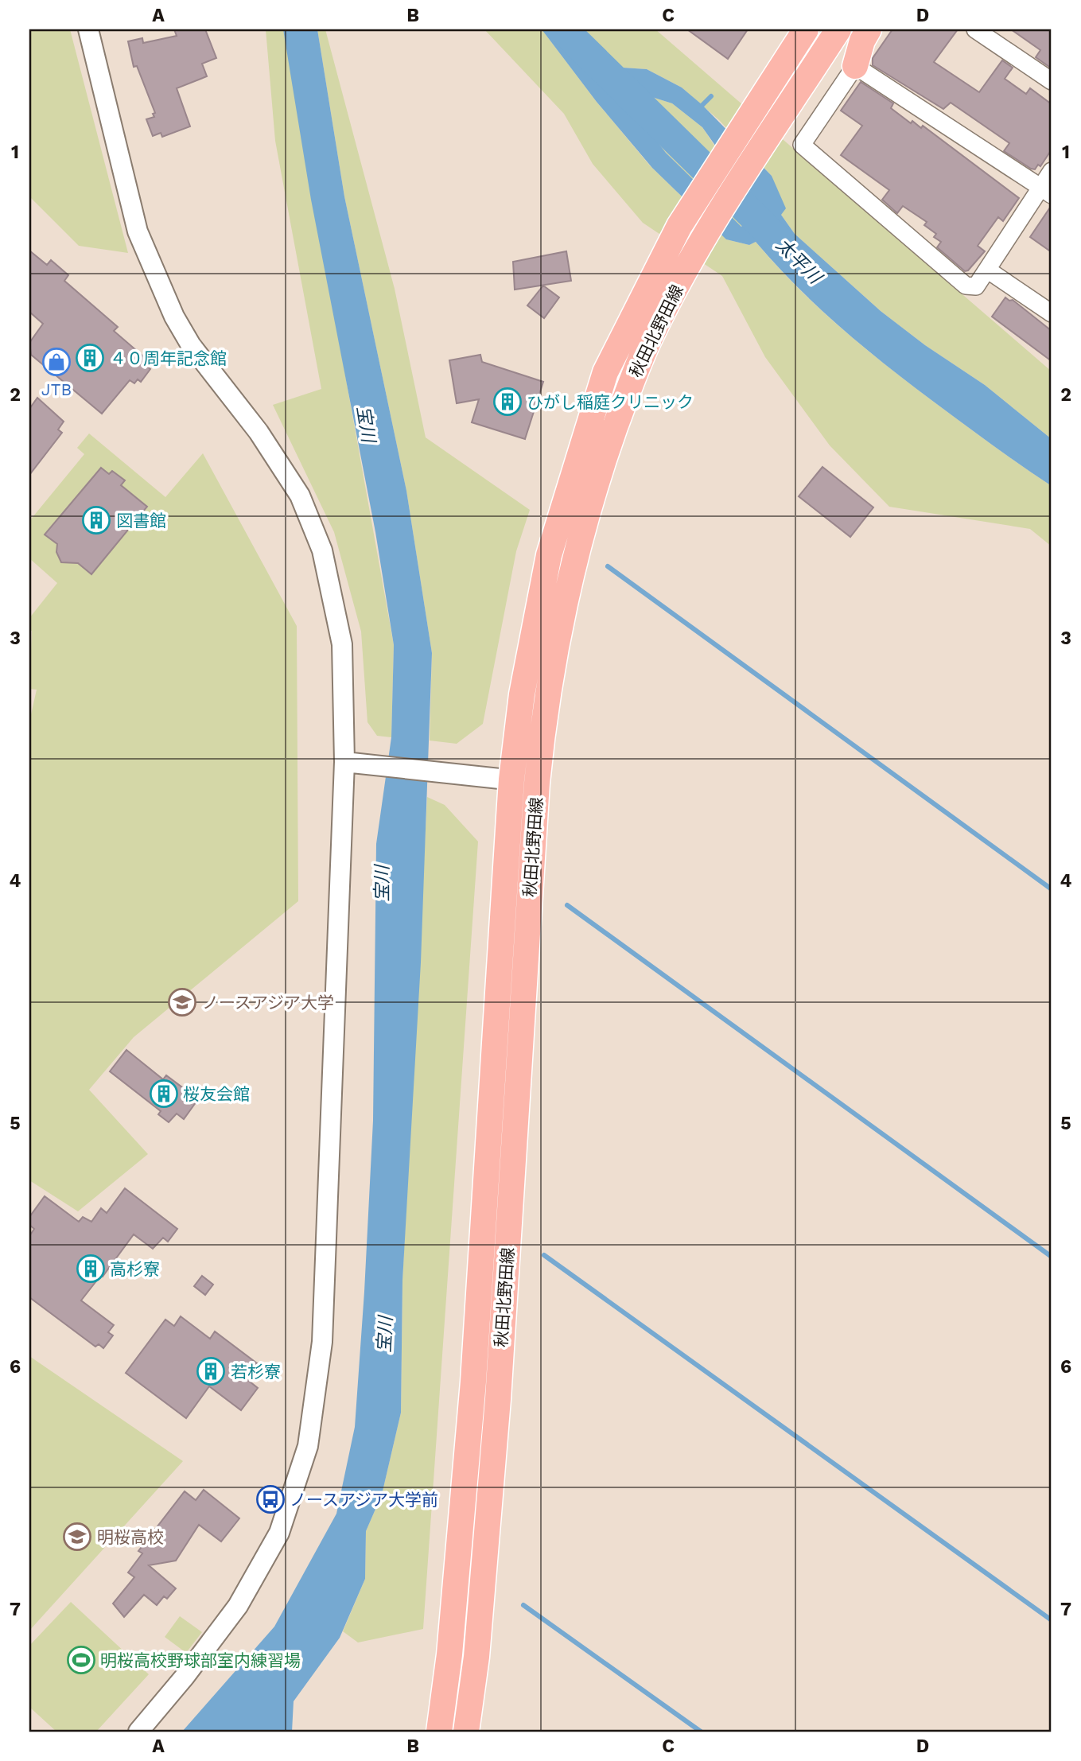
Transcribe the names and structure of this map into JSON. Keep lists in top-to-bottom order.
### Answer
{
  "streets": {
    "main road": ["秋田北野田線"]
  },
  "water": ["太平川", "宝川"],
  "places": {
    "building": [
      "４０周年記念館",
      "ひがし稲庭クリニック",
      "図書館",
      "桜友会館",
      "高杉寮",
      "若杉寮"
    ],
    "shop": ["JTB"],
    "school or university": ["ノースアジア大学", "明桜高校"],
    "bus stop": ["ノースアジア大学前"],
    "sports": ["明桜高校野球部室内練習場"]
  },
  "grid": {
    "columns": [
      "A",
      "B",
      "C",
      "D"
    ],
    "rows": [
      "1",
      "2",
      "3",
      "4",
      "5",
      "6",
      "7"
    ]
  }
}
